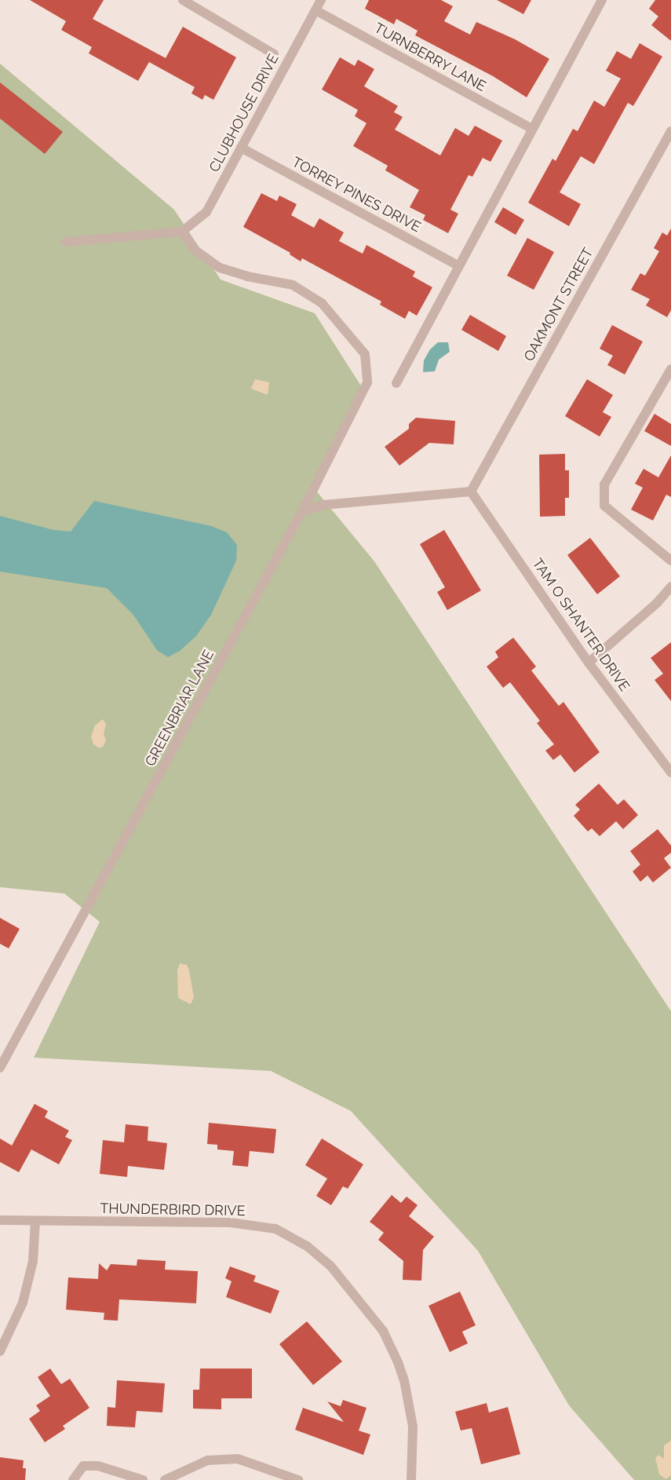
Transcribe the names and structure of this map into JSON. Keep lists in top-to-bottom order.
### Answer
{
  "streets": {
    "street": [
      "TURNBERRY LANE",
      "CLUBHOUSE DRIVE",
      "TORREY PINES DRIVE",
      "OAKMONT STREET",
      "TAM O SHANTER DRIVE",
      "GREENBRIAR LANE",
      "THUNDERBIRD DRIVE"
    ]
  },
  "crossings": [
    ["TURNBERRY LANE", "CLUBHOUSE DRIVE"],
    ["CLUBHOUSE DRIVE", "TORREY PINES DRIVE"],
    ["CLUBHOUSE DRIVE", "GREENBRIAR LANE"],
    ["OAKMONT STREET", "TAM O SHANTER DRIVE"]
  ]
}
